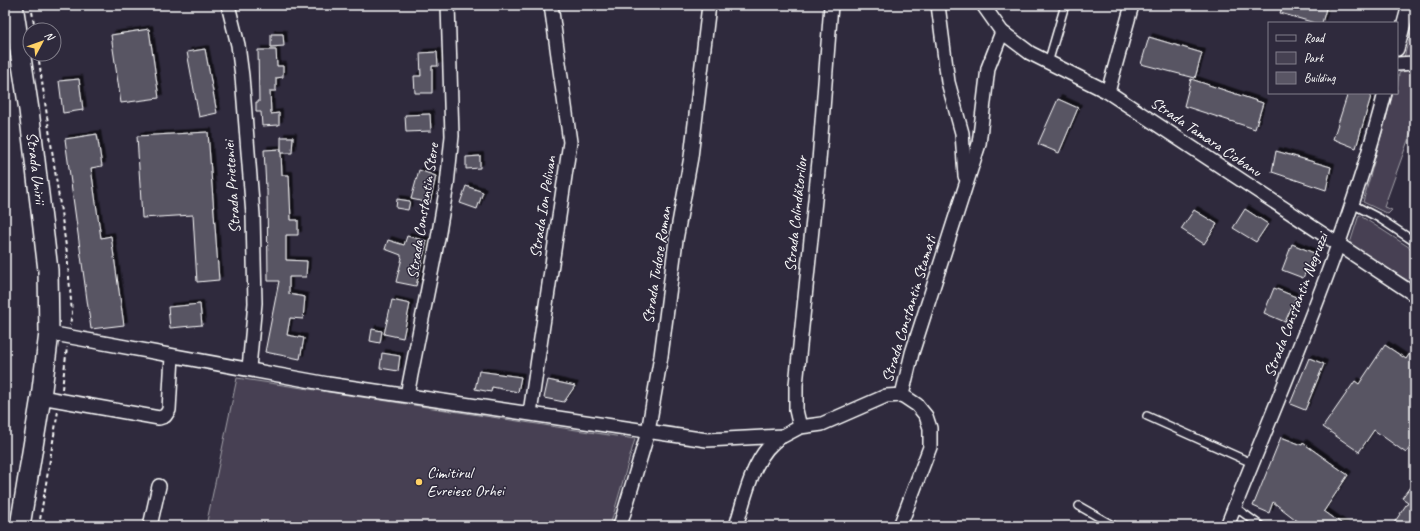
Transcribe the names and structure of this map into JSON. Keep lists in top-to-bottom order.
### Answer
{
  "streets": {
    "street": [
      "Strada Tamara Ciobanu",
      "Strada Unirii",
      "Strada Prieteniei",
      "Strada Ion Pelivan",
      "Strada Constantin Stere",
      "Strada Colindătorilor",
      "Strada Tudose Roman",
      "Strada Constantin Negruzzi",
      "Strada Constantin Stamati"
    ]
  },
  "crossings": [
    ["Strada Tamara Ciobanu", "Strada Constantin Negruzzi"],
    ["Strada Tamara Ciobanu", "Strada Constantin Stamati"]
  ],
  "places": ["Cimitirul Evreiesc Orhei"],
  "legend": ["Road", "Park", "Building"],
  "north": "top right"
}
